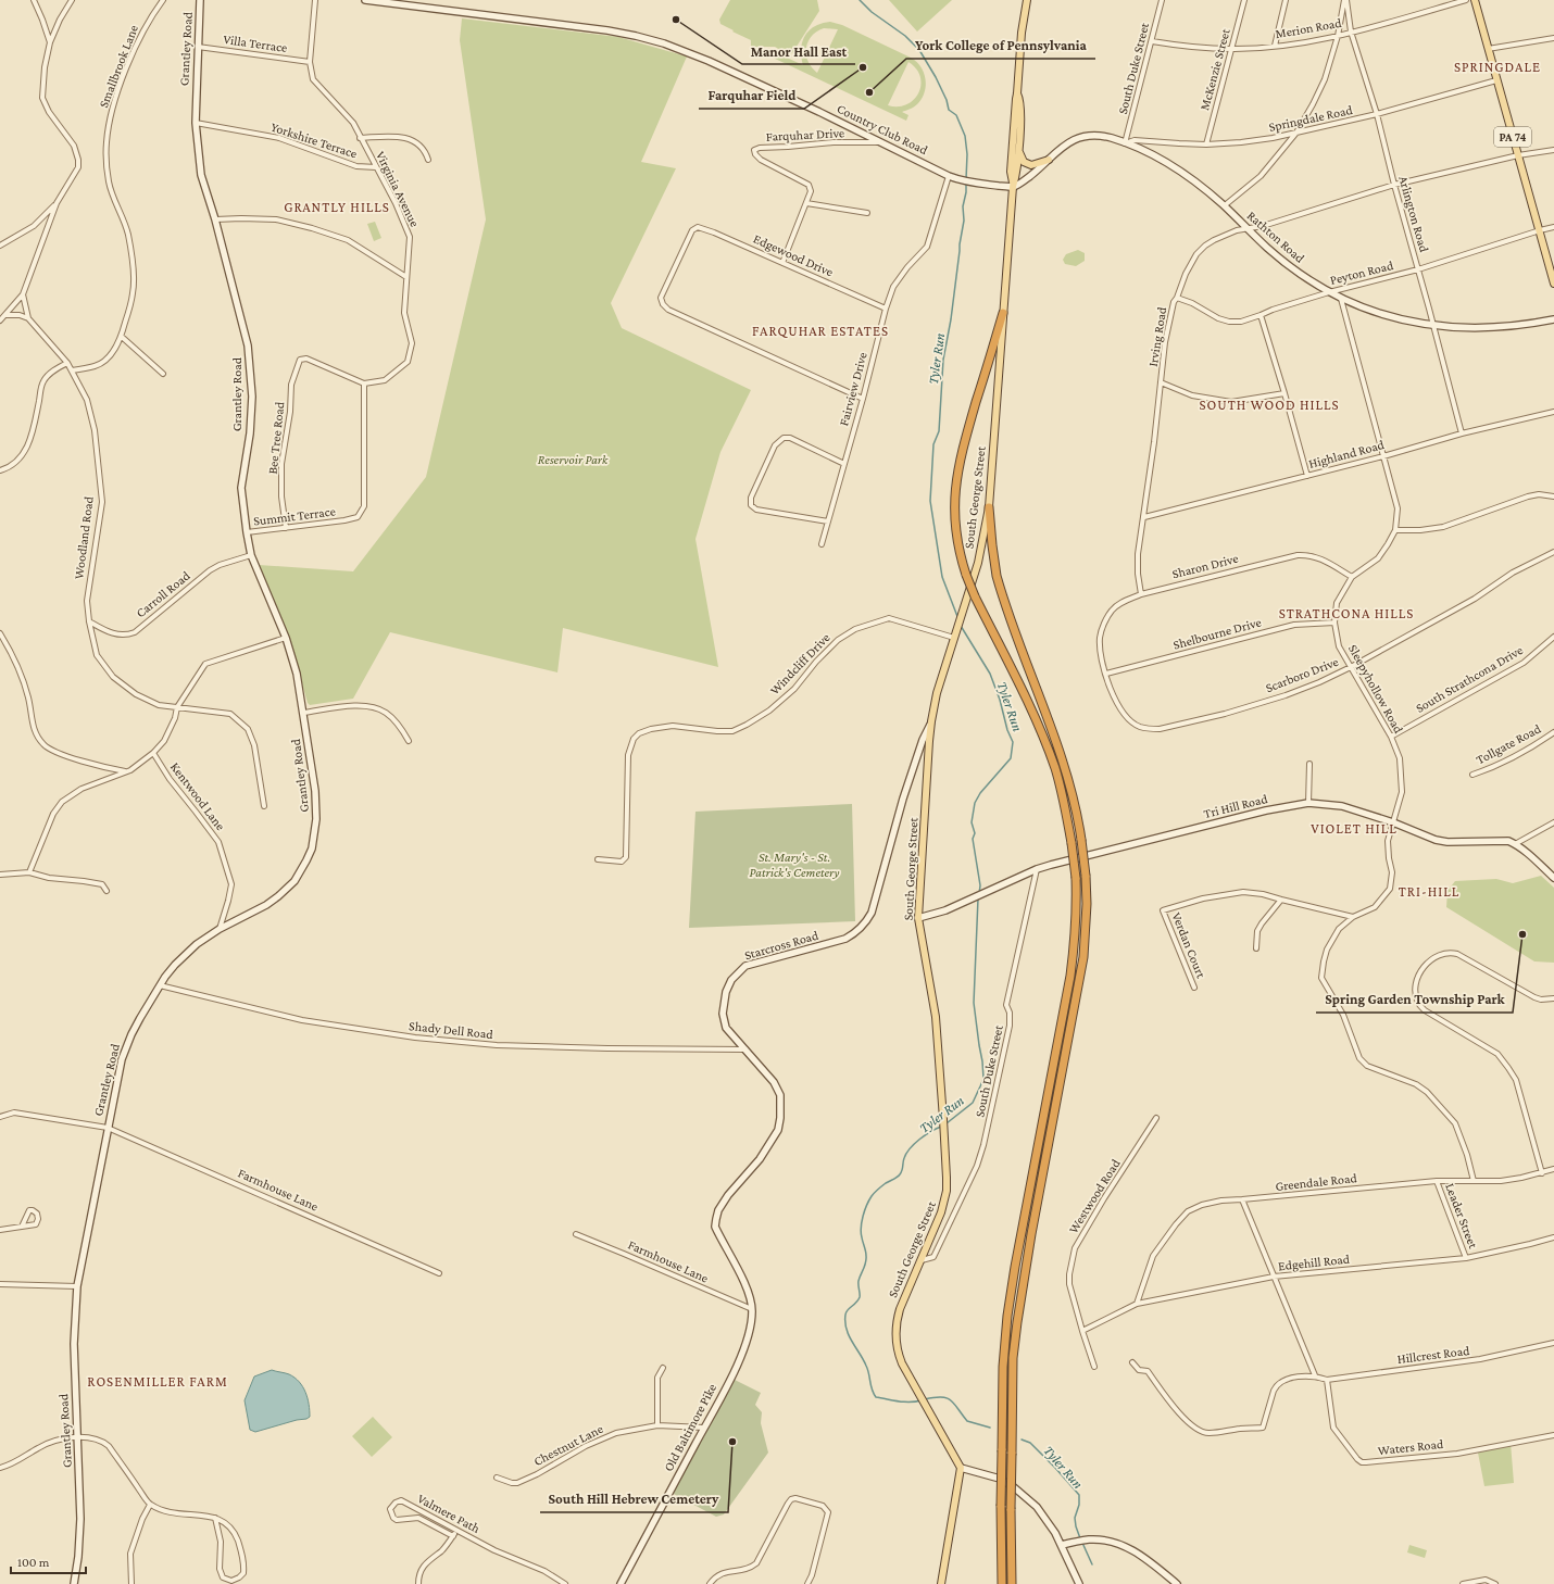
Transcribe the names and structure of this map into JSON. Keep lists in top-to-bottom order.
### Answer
{
  "streets": {
    "main road": ["PA 74", "South George Street"],
    "street": [
      "Merion Road",
      "Villa Terrace",
      "Grantley Road",
      "Smallbrook Lane",
      "South Duke Street",
      "McKenzie Street",
      "Springdale Road",
      "Country Club Road",
      "Farquhar Drive",
      "Yorkshire Terrace",
      "Virginia Avenue",
      "Arlington Road",
      "Rathton Road",
      "Edgewood Drive",
      "Peyton Road",
      "Irving Road",
      "Fairview Drive",
      "Bee Tree Road",
      "Highland Road",
      "Summit Terrace",
      "Woodland Road",
      "Sharon Drive",
      "Carroll Road",
      "Shelbourne Drive",
      "Windcliff Drive",
      "Scarboro Drive",
      "South Strathcona Drive",
      "Sleepyhollow Road",
      "Tollgate Road",
      "Kentwood Lane",
      "Tri Hill Road",
      "Starcross Road",
      "Verdan Court",
      "Shady Dell Road",
      "Greendale Road",
      "Farmhouse Lane",
      "Westwood Road",
      "Leader Street",
      "Edgehill Road",
      "Hillcrest Road",
      "Old Baltimore Pike",
      "Chestnut Lane",
      "Waters Road",
      "Valmere Path"
    ]
  },
  "crossings": [
    ["Merion Road", "South Duke Street"],
    ["Merion Road", "McKenzie Street"],
    ["Merion Road", "Arlington Road"],
    ["Villa Terrace", "Grantley Road"],
    ["Villa Terrace", "Virginia Avenue"],
    ["Grantley Road", "Yorkshire Terrace"],
    ["Grantley Road", "Summit Terrace"],
    ["Grantley Road", "Carroll Road"],
    ["Grantley Road", "Kentwood Lane"],
    ["Grantley Road", "Shady Dell Road"],
    ["Grantley Road", "Farmhouse Lane"],
    ["Smallbrook Lane", "Woodland Road"],
    ["South Duke Street", "Springdale Road"],
    ["South Duke Street", "Rathton Road"],
    ["South Duke Street", "South George Street"],
    ["South Duke Street", "Tri Hill Road"],
    ["McKenzie Street", "Springdale Road"],
    ["Springdale Road", "PA 74"],
    ["Springdale Road", "Arlington Road"],
    ["Springdale Road", "Rathton Road"],
    ["Country Club Road", "Farquhar Drive"],
    ["Country Club Road", "Rathton Road"],
    ["Country Club Road", "Fairview Drive"],
    ["Country Club Road", "South George Street"],
    ["PA 74", "Peyton Road"],
    ["PA 74", "Irving Road"],
    ["Yorkshire Terrace", "Virginia Avenue"],
    ["Virginia Avenue", "Bee Tree Road"],
    ["Virginia Avenue", "Summit Terrace"],
    ["Arlington Road", "Rathton Road"],
    ["Arlington Road", "Peyton Road"],
    ["Arlington Road", "Irving Road"],
    ["Arlington Road", "Highland Road"],
    ["Rathton Road", "Peyton Road"],
    ["Rathton Road", "Irving Road"],
    ["Rathton Road", "South George Street"],
    ["Rathton Road", "Sleepyhollow Road"],
    ["Edgewood Drive", "Fairview Drive"],
    ["Peyton Road", "Irving Road"],
    ["Irving Road", "Highland Road"],
    ["Irving Road", "Sharon Drive"],
    ["Bee Tree Road", "Summit Terrace"],
    ["Highland Road", "Sleepyhollow Road"],
    ["South George Street", "Windcliff Drive"],
    ["South George Street", "Tri Hill Road"],
    ["South George Street", "Starcross Road"],
    ["Woodland Road", "Carroll Road"],
    ["Sharon Drive", "Scarboro Drive"],
    ["Sharon Drive", "Sleepyhollow Road"],
    ["Shelbourne Drive", "Scarboro Drive"],
    ["Shelbourne Drive", "Sleepyhollow Road"],
    ["Scarboro Drive", "Sleepyhollow Road"],
    ["South Strathcona Drive", "Sleepyhollow Road"],
    ["Sleepyhollow Road", "Tri Hill Road"],
    ["Sleepyhollow Road", "Greendale Road"],
    ["Starcross Road", "Shady Dell Road"],
    ["Starcross Road", "Farmhouse Lane"],
    ["Starcross Road", "Old Baltimore Pike"],
    ["Greendale Road", "Leader Street"],
    ["Greendale Road", "Edgehill Road"],
    ["Westwood Road", "Edgehill Road"],
    ["Leader Street", "Edgehill Road"],
    ["Hillcrest Road", "Waters Road"],
    ["Old Baltimore Pike", "Chestnut Lane"]
  ],
  "districts": [
    "SPRINGDALE",
    "GRANTLY HILLS",
    "FARQUHAR ESTATES",
    "SOUTH WOOD HILLS",
    "STRATHCONA HILLS",
    "VIOLET HILL",
    "TRI-HILL",
    "ROSENMILLER FARM"
  ],
  "water": ["Tyler Run"],
  "parks": ["Reservoir Park", "St. Mary's - St. Patrick's Cemetery"],
  "places": [
    "Manor Hall East",
    "Farquhar Field",
    "York College of Pennsylvania",
    "Spring Garden Township Park",
    "South Hill Hebrew Cemetery"
  ],
  "scale_bar": "100 m"
}
